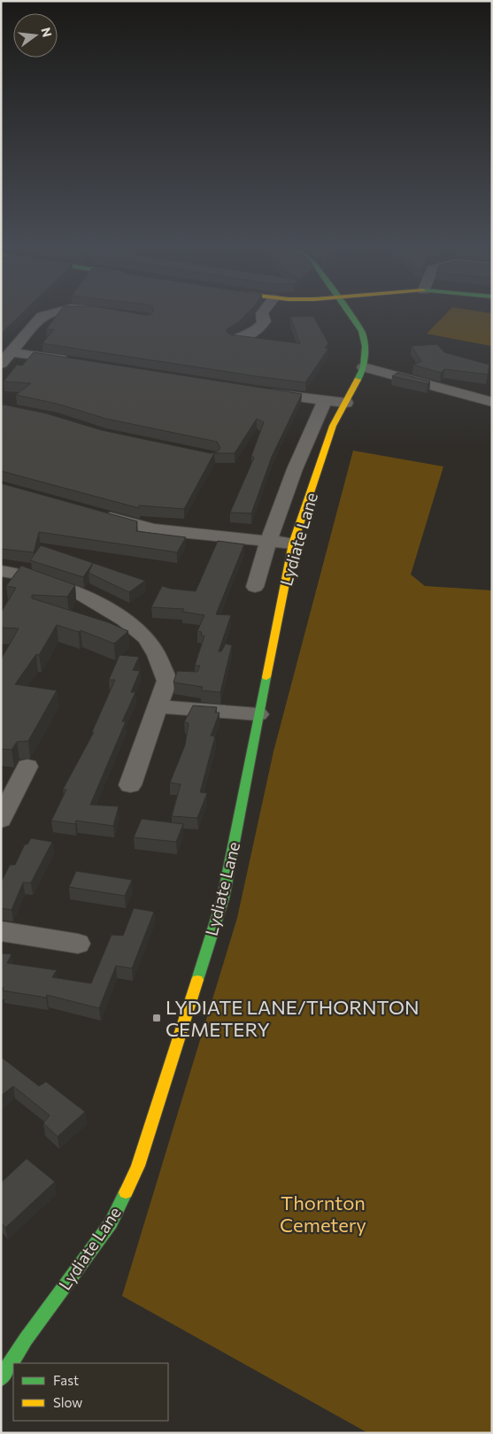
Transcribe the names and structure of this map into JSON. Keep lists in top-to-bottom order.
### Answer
{
  "streets": {
    "main road": ["Lydiate Lane"]
  },
  "parks": ["Thornton Cemetery"],
  "places": {
    "transit": ["LYDIATE LANE/THORNTON CEMETERY"]
  },
  "legend": ["Fast", "Slow"],
  "north": "right"
}
